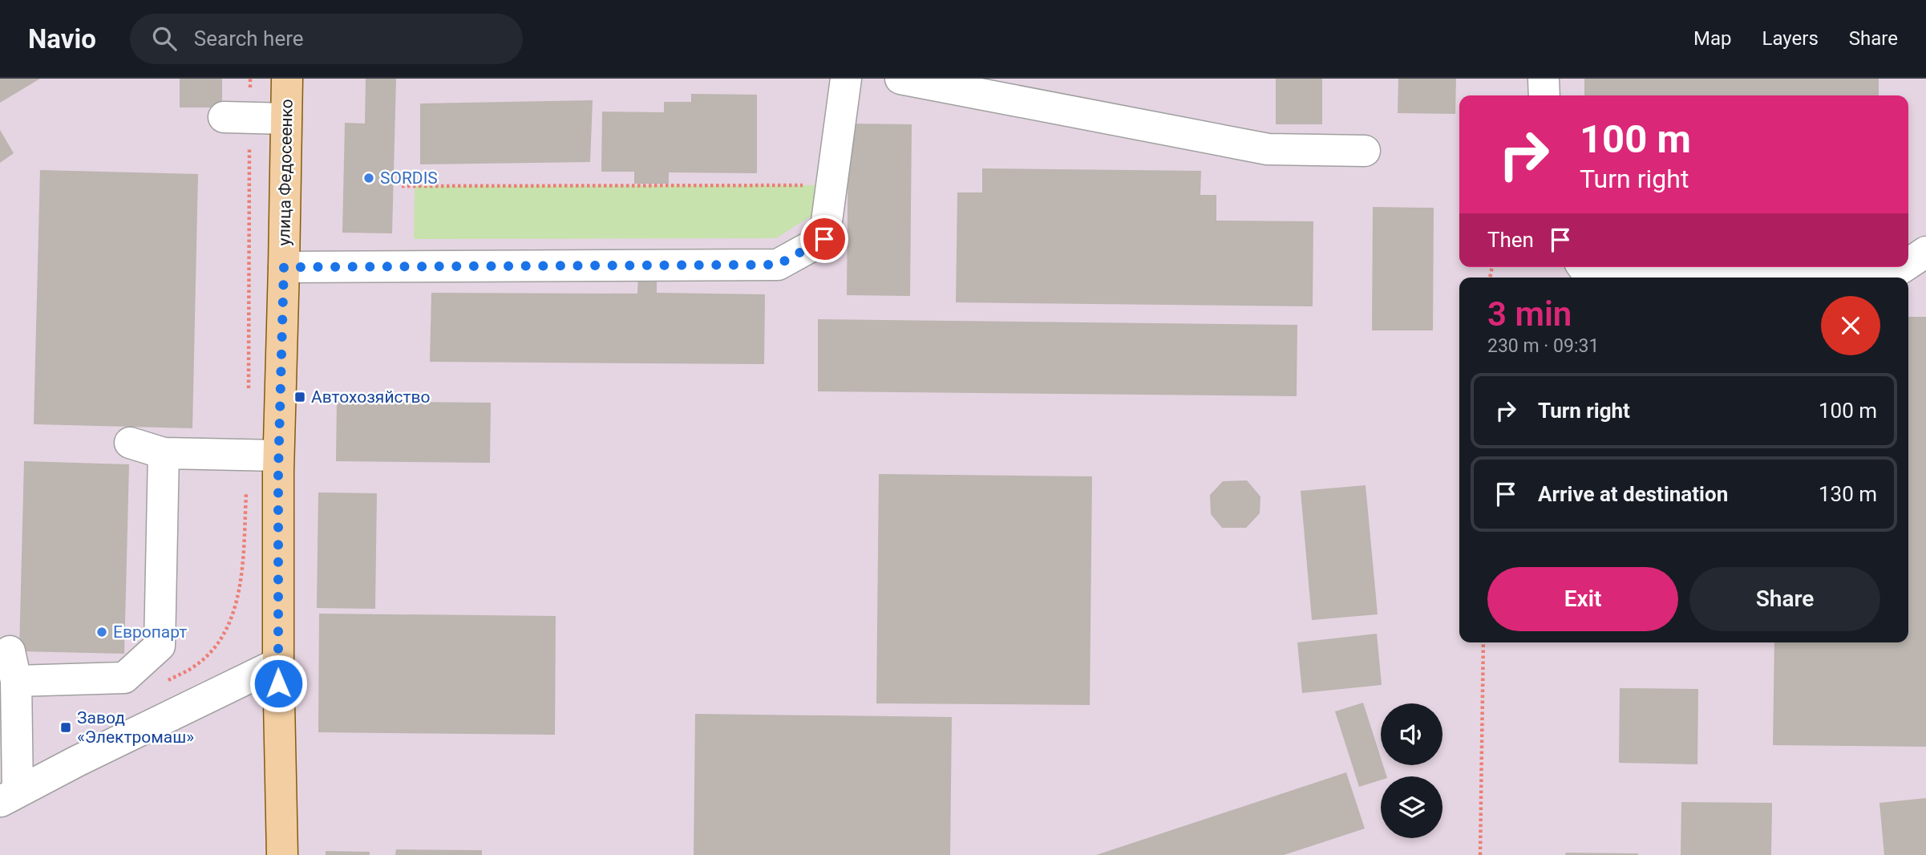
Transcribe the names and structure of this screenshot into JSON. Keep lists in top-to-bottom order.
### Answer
{
  "streets": {
    "main road": ["улица Федосеенко"]
  },
  "places": {
    "other": ["SORDIS", "Европарт"],
    "transit": ["Автохозяйство", "Завод «Электромаш»"]
  },
  "page": {
    "header": "Navio",
    "search": "Search here",
    "nav": ["Map", "Layers", "Share"],
    "turn": ["100 m", "Turn right"],
    "then": "Then",
    "heading": ["3 min", "230 m · 09:31"],
    "list": [
      {
        "name": "Turn right",
        "value": "100 m"
      },
      {
        "name": "Arrive at destination",
        "value": "130 m"
      }
    ],
    "buttons": ["Exit", "Share"]
  }
}
